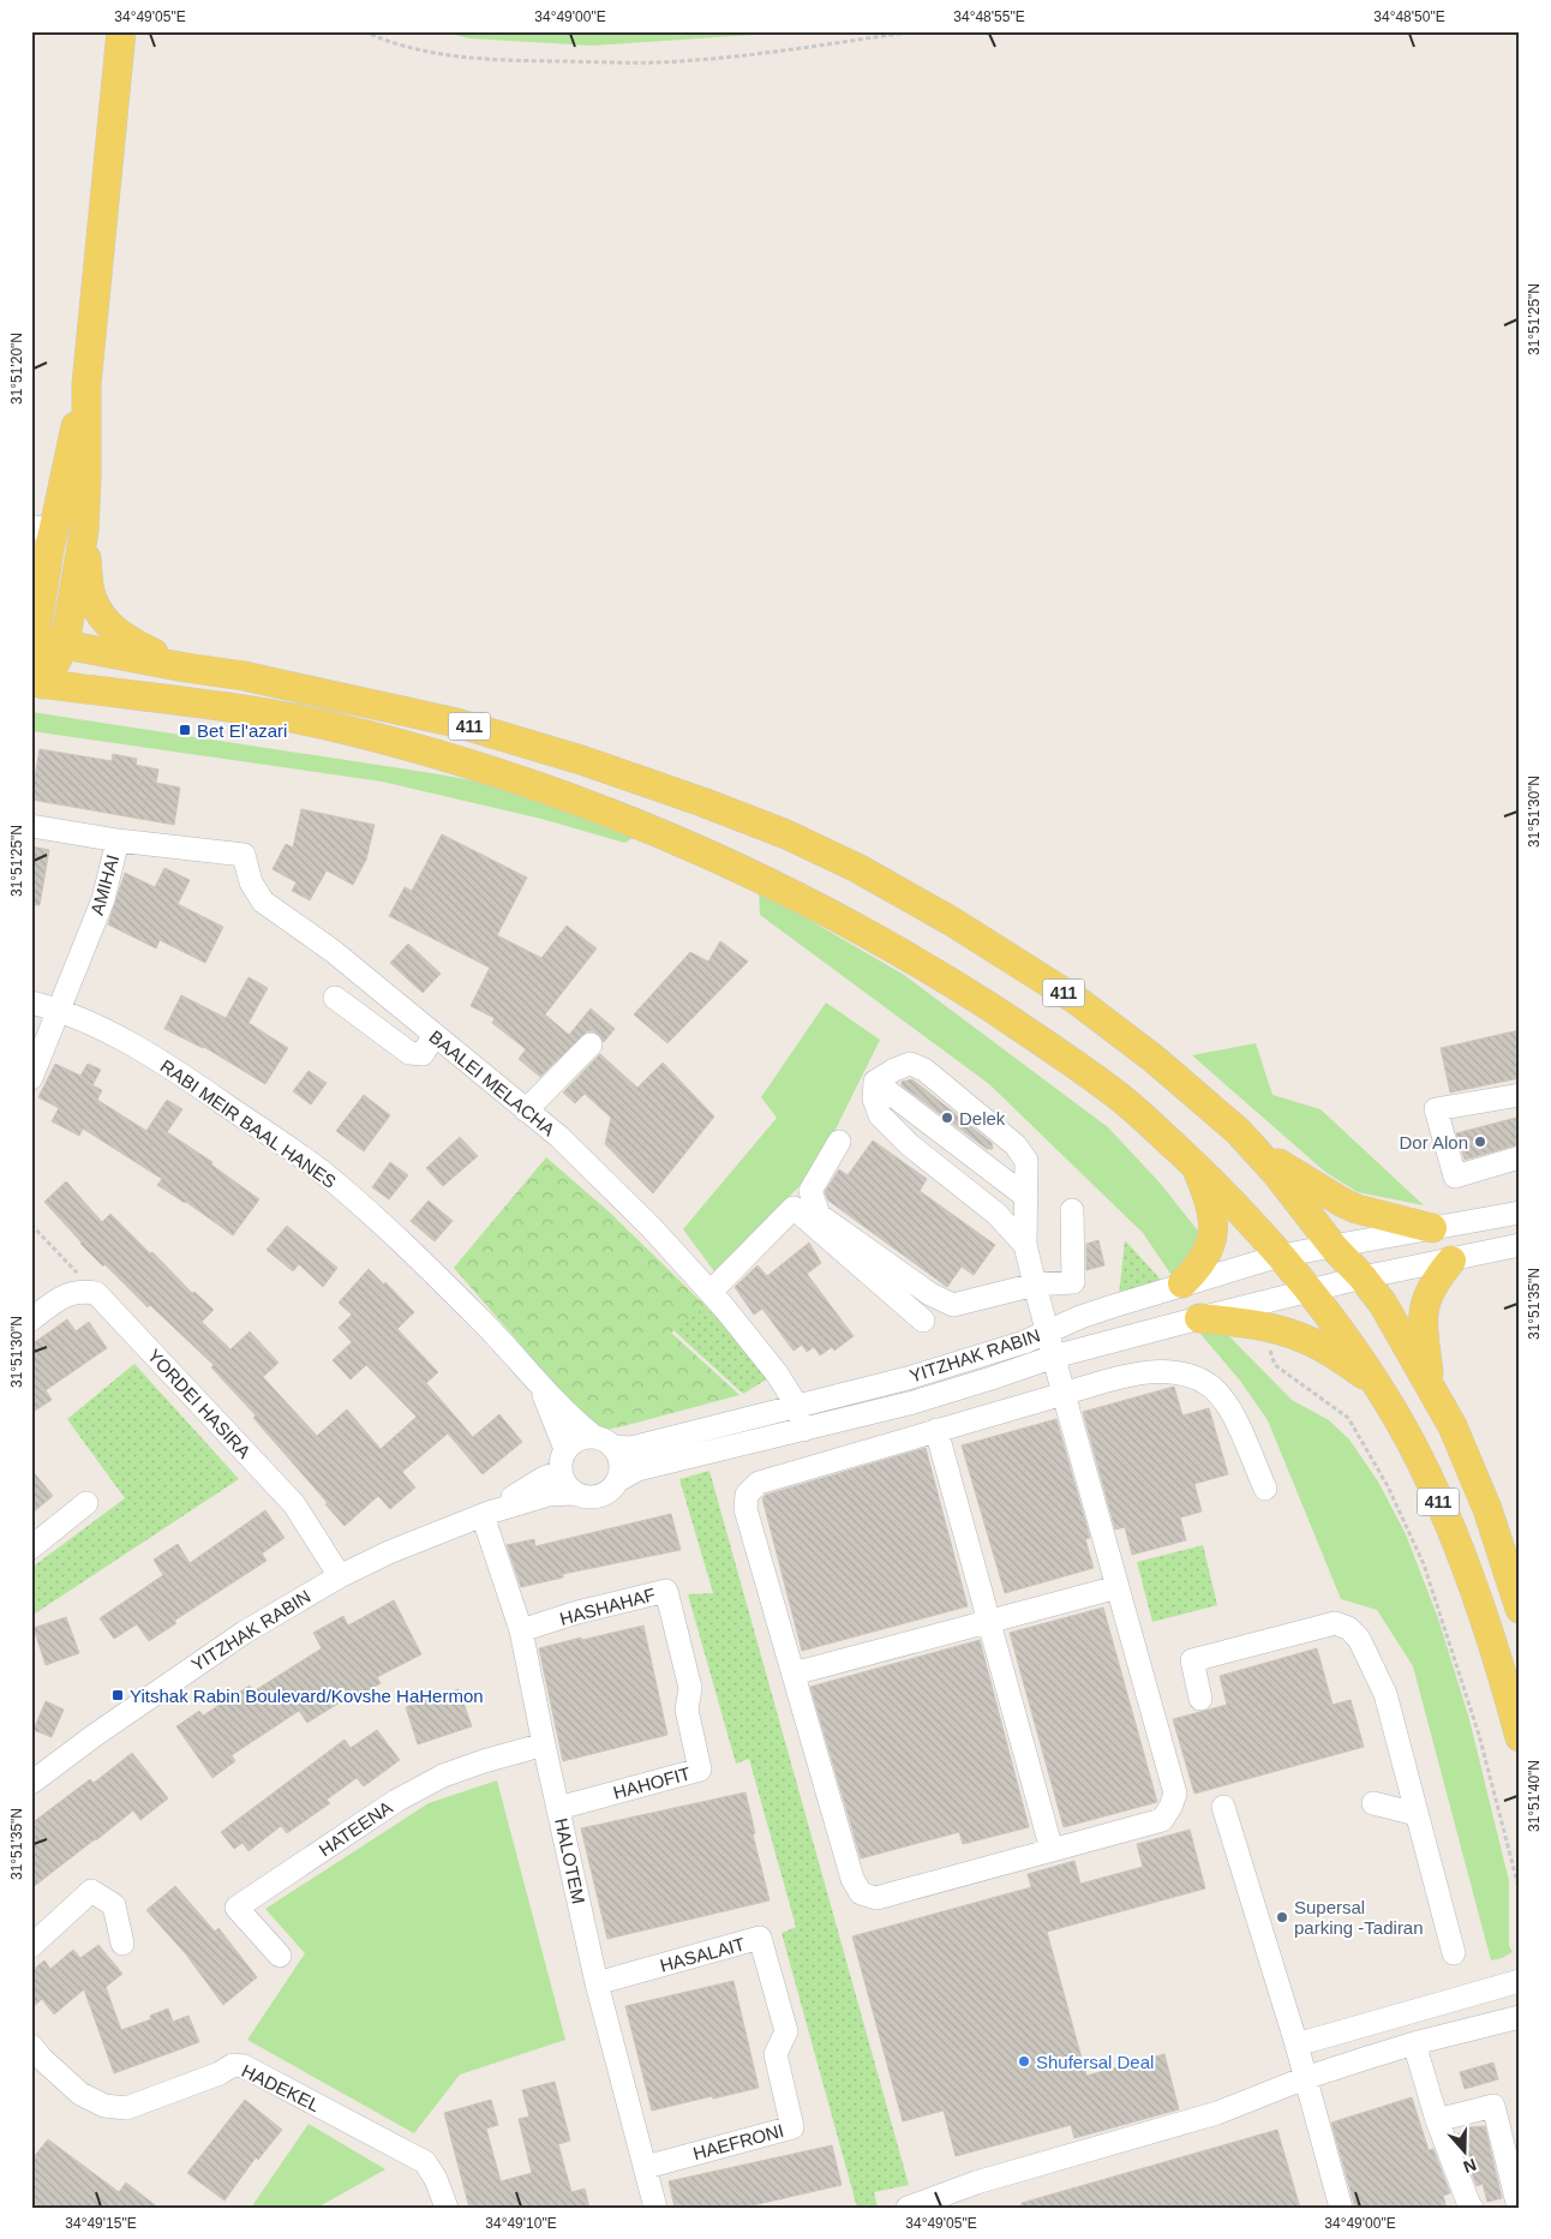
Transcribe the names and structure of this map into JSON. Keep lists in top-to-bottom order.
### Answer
{
  "streets": {
    "main road": ["411"],
    "street": [
      "AMIHAI",
      "BAALEI MELACHA",
      "RABI MEIR BAAL HANES",
      "YITZHAK RABIN",
      "YORDEI HASIRA",
      "HASHAHAF",
      "HAHOFIT",
      "HATEENA",
      "HALOTEM",
      "HASALAIT",
      "HADEKEL",
      "HAEFRONI"
    ]
  },
  "crossings": [
    ["411", "YITZHAK RABIN"],
    ["AMIHAI", "BAALEI MELACHA"],
    ["AMIHAI", "RABI MEIR BAAL HANES"],
    ["BAALEI MELACHA", "YITZHAK RABIN"],
    ["RABI MEIR BAAL HANES", "YITZHAK RABIN"],
    ["YITZHAK RABIN", "YORDEI HASIRA"],
    ["YITZHAK RABIN", "HALOTEM"],
    ["HASHAHAF", "HAHOFIT"],
    ["HASHAHAF", "HALOTEM"],
    ["HAHOFIT", "HALOTEM"],
    ["HATEENA", "HALOTEM"],
    ["HALOTEM", "HASALAIT"],
    ["HALOTEM", "HAEFRONI"],
    ["HASALAIT", "HAEFRONI"]
  ],
  "places": {
    "transit": ["Bet El'azari", "Yitshak Rabin Boulevard/Kovshe HaHermon"],
    "other": [
      "Delek",
      "Dor Alon",
      "Supersal parking -Tadiran",
      "Shufersal Deal"
    ]
  },
  "north": "bottom",
  "coordinates": [
    "34°49'05\"E",
    "34°49'00\"E",
    "34°48'55\"E",
    "34°48'50\"E",
    "31°51'25\"N",
    "31°51'20\"N",
    "31°51'30\"N",
    "31°51'35\"N",
    "31°51'40\"N",
    "34°49'15\"E",
    "34°49'10\"E"
  ]
}
